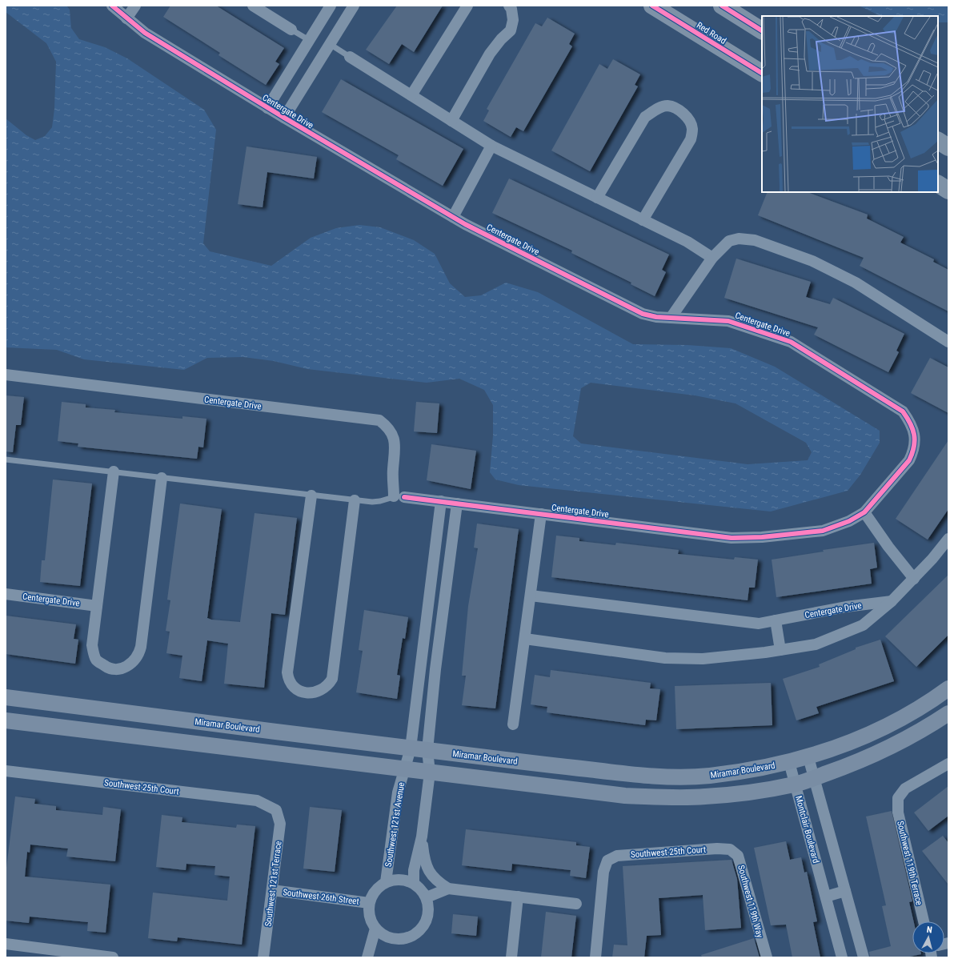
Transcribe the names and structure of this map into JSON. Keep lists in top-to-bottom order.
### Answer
{
  "streets": {
    "highway": ["Red Road"],
    "street": [
      "Centergate Drive",
      "Miramar Boulevard",
      "Southwest 25th Court",
      "Southwest 121st Avenue",
      "Montclair Boulevard",
      "Southwest 119th Terrace",
      "Southwest 121st Terrace",
      "Southwest 26th Street",
      "Southwest 119th Way"
    ]
  },
  "crossings": [
    ["Miramar Boulevard", "Southwest 121st Avenue"],
    ["Miramar Boulevard", "Montclair Boulevard"],
    ["Southwest 25th Court", "Southwest 121st Terrace"],
    ["Southwest 25th Court", "Southwest 119th Way"],
    ["Southwest 121st Avenue", "Southwest 26th Street"],
    ["Southwest 121st Terrace", "Southwest 26th Street"]
  ],
  "north": "top"
}
